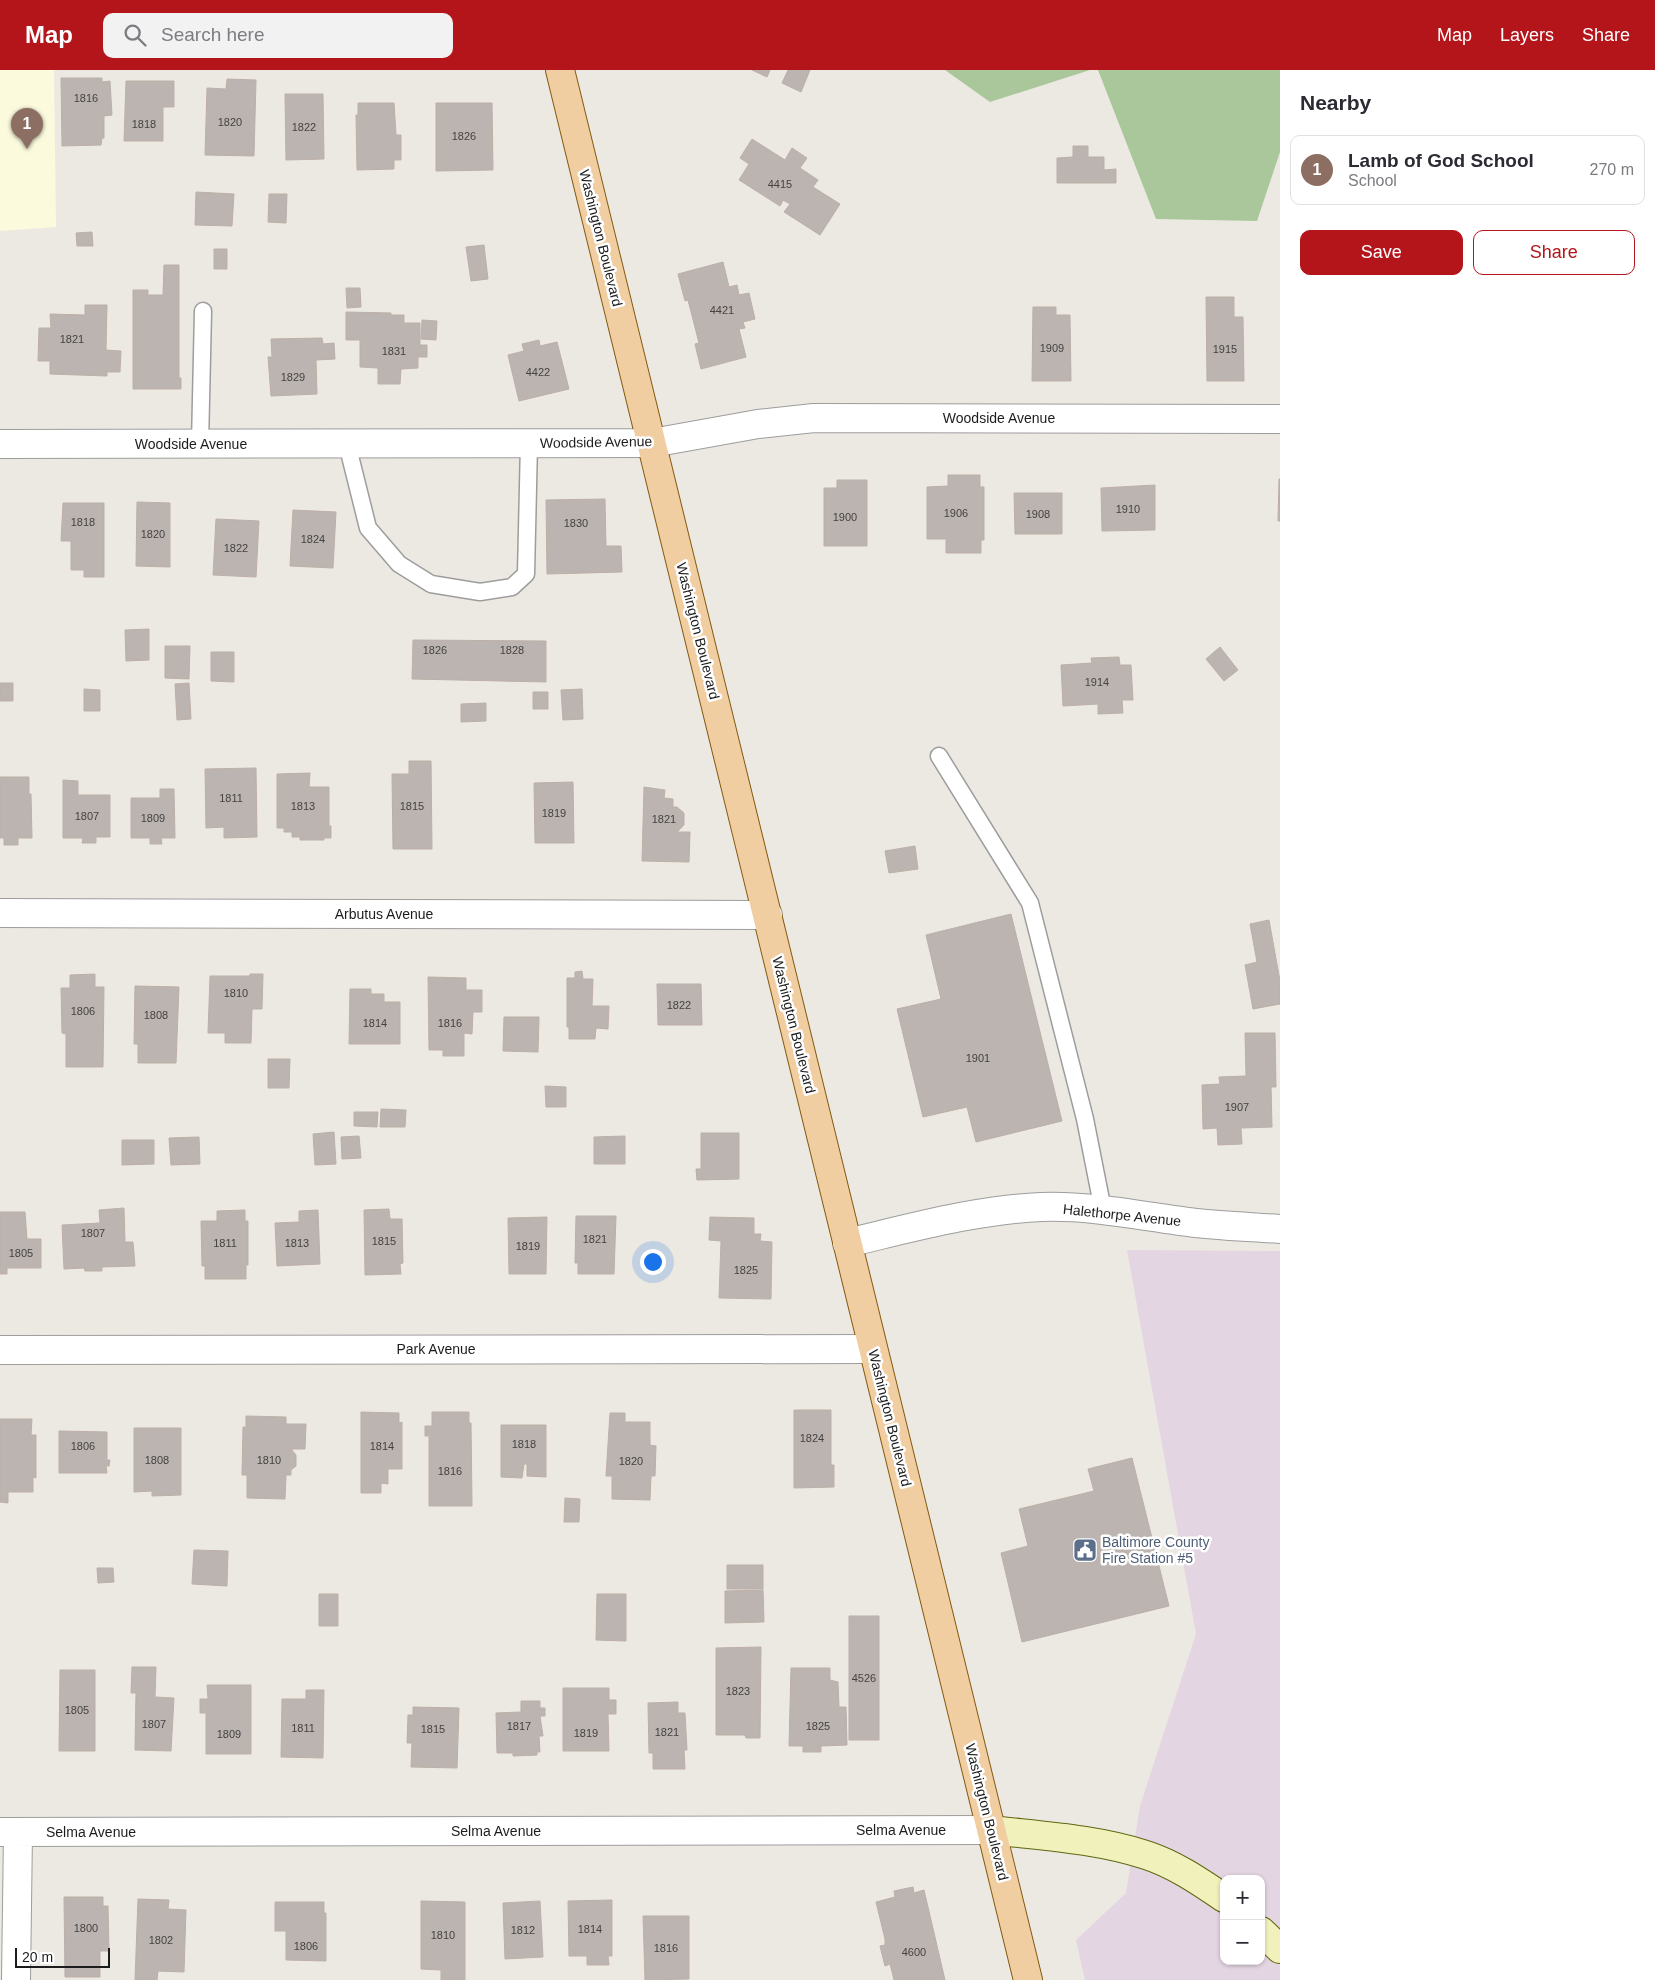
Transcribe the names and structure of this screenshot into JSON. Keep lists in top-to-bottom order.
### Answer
{
  "streets": {
    "main road": ["Washington Boulevard"],
    "street": [
      "Woodside Avenue",
      "Arbutus Avenue",
      "Halethorpe Avenue",
      "Park Avenue",
      "Selma Avenue"
    ]
  },
  "crossings": [
    ["Washington Boulevard", "Woodside Avenue"],
    ["Washington Boulevard", "Arbutus Avenue"],
    ["Washington Boulevard", "Halethorpe Avenue"],
    ["Washington Boulevard", "Park Avenue"],
    ["Washington Boulevard", "Selma Avenue"]
  ],
  "places": {
    "public building": ["Baltimore County Fire Station #5"]
  },
  "house_numbers": [
    "1816",
    "1820",
    "1818",
    "1822",
    "1826",
    "4415",
    "4421",
    "1821",
    "1909",
    "1915",
    "1831",
    "4422",
    "1829",
    "1910",
    "1906",
    "1908",
    "1900",
    "1818",
    "1830",
    "1820",
    "1824",
    "1822",
    "1826",
    "1828",
    "1914",
    "1811",
    "1813",
    "1815",
    "1819",
    "1807",
    "1809",
    "1821",
    "1810",
    "1822",
    "1806",
    "1808",
    "1814",
    "1816",
    "1901",
    "1907",
    "1807",
    "1821",
    "1815",
    "1811",
    "1813",
    "1819",
    "1805",
    "1825",
    "1824",
    "1818",
    "1806",
    "1814",
    "1808",
    "1810",
    "1820",
    "1816",
    "4526",
    "1823",
    "1805",
    "1807",
    "1817",
    "1825",
    "1811",
    "1815",
    "1821",
    "1819",
    "1809",
    "1800",
    "1814",
    "1812",
    "1810",
    "1802",
    "1806",
    "1816",
    "4600"
  ],
  "scale_bar": "20 m",
  "page": {
    "header": "Map",
    "search": "Search here",
    "nav": ["Map", "Layers", "Share"],
    "heading": "Nearby",
    "pins": "1",
    "list": [
      {
        "mark": "1",
        "name": "Lamb of God School",
        "note": "School",
        "value": "270 m"
      }
    ],
    "buttons": ["Save", "Share"],
    "map_buttons": ["+", "−"],
    "scale": "20 m"
  }
}
